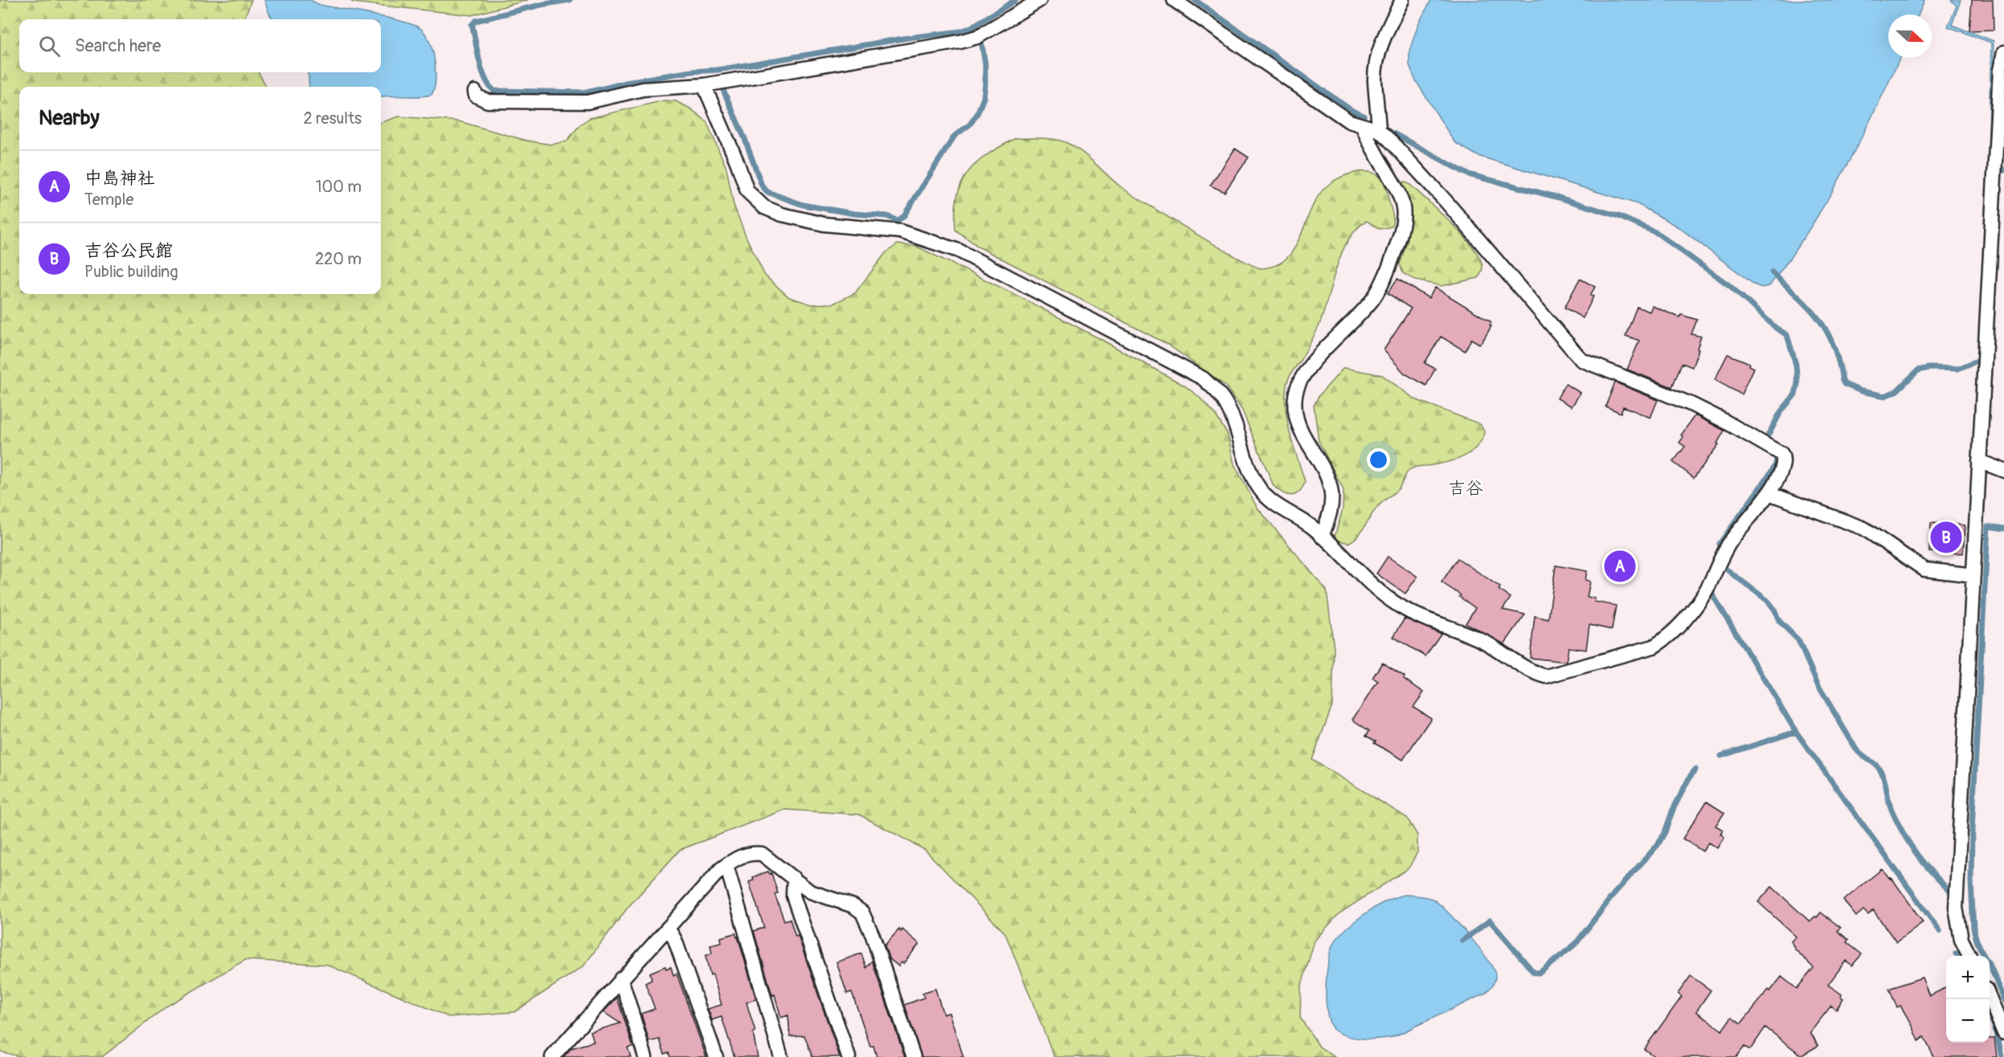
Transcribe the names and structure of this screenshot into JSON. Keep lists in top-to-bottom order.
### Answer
{
  "districts": ["吉谷"],
  "north": "right",
  "page": {
    "search": "Search here",
    "heading": ["Nearby", "2 results"],
    "list": [
      {
        "mark": "A",
        "name": "中島神社",
        "note": "Temple",
        "value": "100 m"
      },
      {
        "mark": "B",
        "name": "吉谷公民館",
        "note": "Public building",
        "value": "220 m"
      }
    ],
    "pins": ["B", "A"],
    "map_buttons": ["+", "−"]
  }
}
